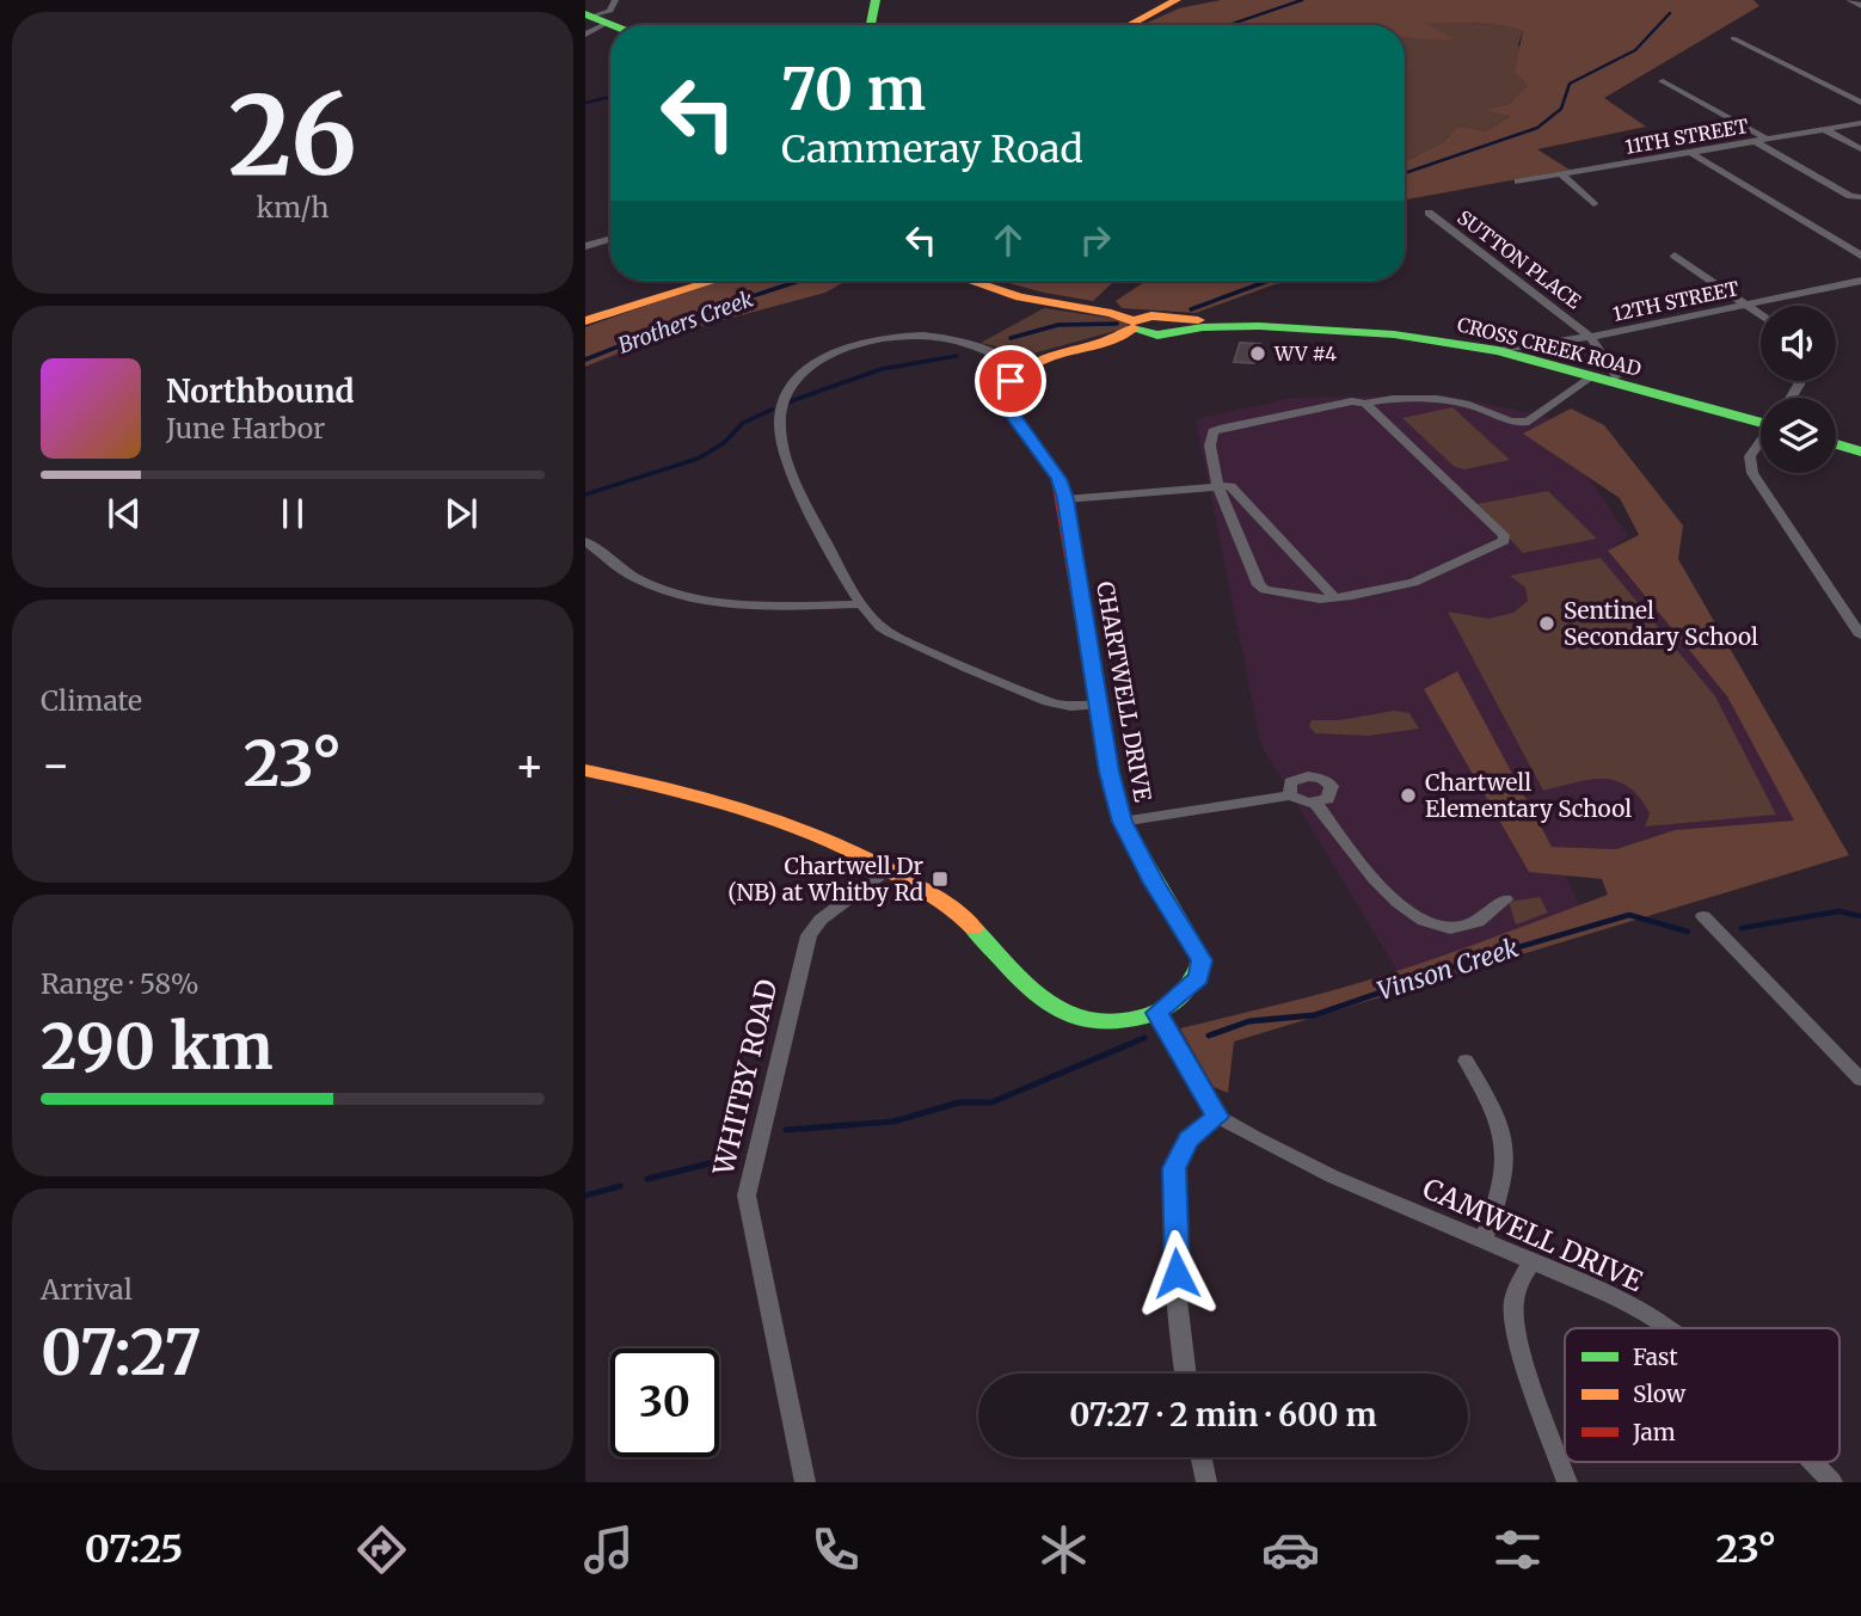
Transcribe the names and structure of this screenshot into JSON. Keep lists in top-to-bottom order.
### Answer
{
  "streets": {
    "street": [
      "11TH STREET",
      "SUTTON PLACE",
      "12TH STREET",
      "CROSS CREEK ROAD",
      "CHARTWELL DRIVE",
      "WHITBY ROAD",
      "CAMWELL DRIVE"
    ]
  },
  "crossings": [
    ["SUTTON PLACE", "12TH STREET"],
    ["12TH STREET", "CROSS CREEK ROAD"],
    ["CHARTWELL DRIVE", "WHITBY ROAD"]
  ],
  "water": ["Brothers Creek", "Vinson Creek"],
  "places": {
    "other": ["WV #4", "Sentinel Secondary School", "Chartwell Elementary School"],
    "transit": ["Chartwell Dr (NB) at Whitby Rd"]
  },
  "legend": ["Fast", "Slow", "Jam"],
  "page": {
    "tile": [
      ["26", "km/h"],
      "Climate",
      ["Range · 58%", "290 km"],
      ["Arrival", "07:27"]
    ],
    "turn": ["70 m", "Cammeray Road"],
    "song": ["Northbound", "June Harbor"],
    "heat": ["−", "23°", "+"],
    "limit": "30",
    "trip": "07:27 · 2 min · 600 m",
    "tabs": ["07:25", "23°"]
  }
}
